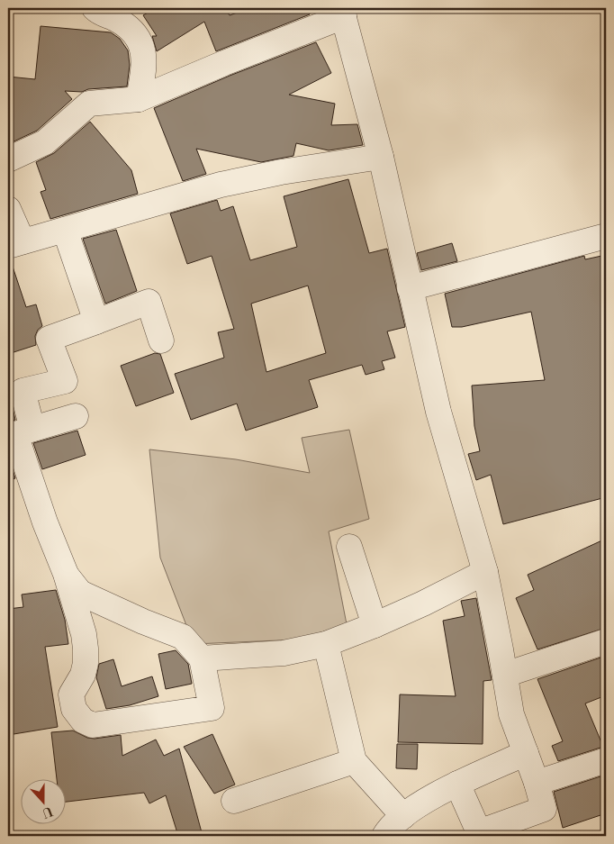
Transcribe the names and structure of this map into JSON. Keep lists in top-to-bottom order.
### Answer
{
  "north": "bottom"
}
